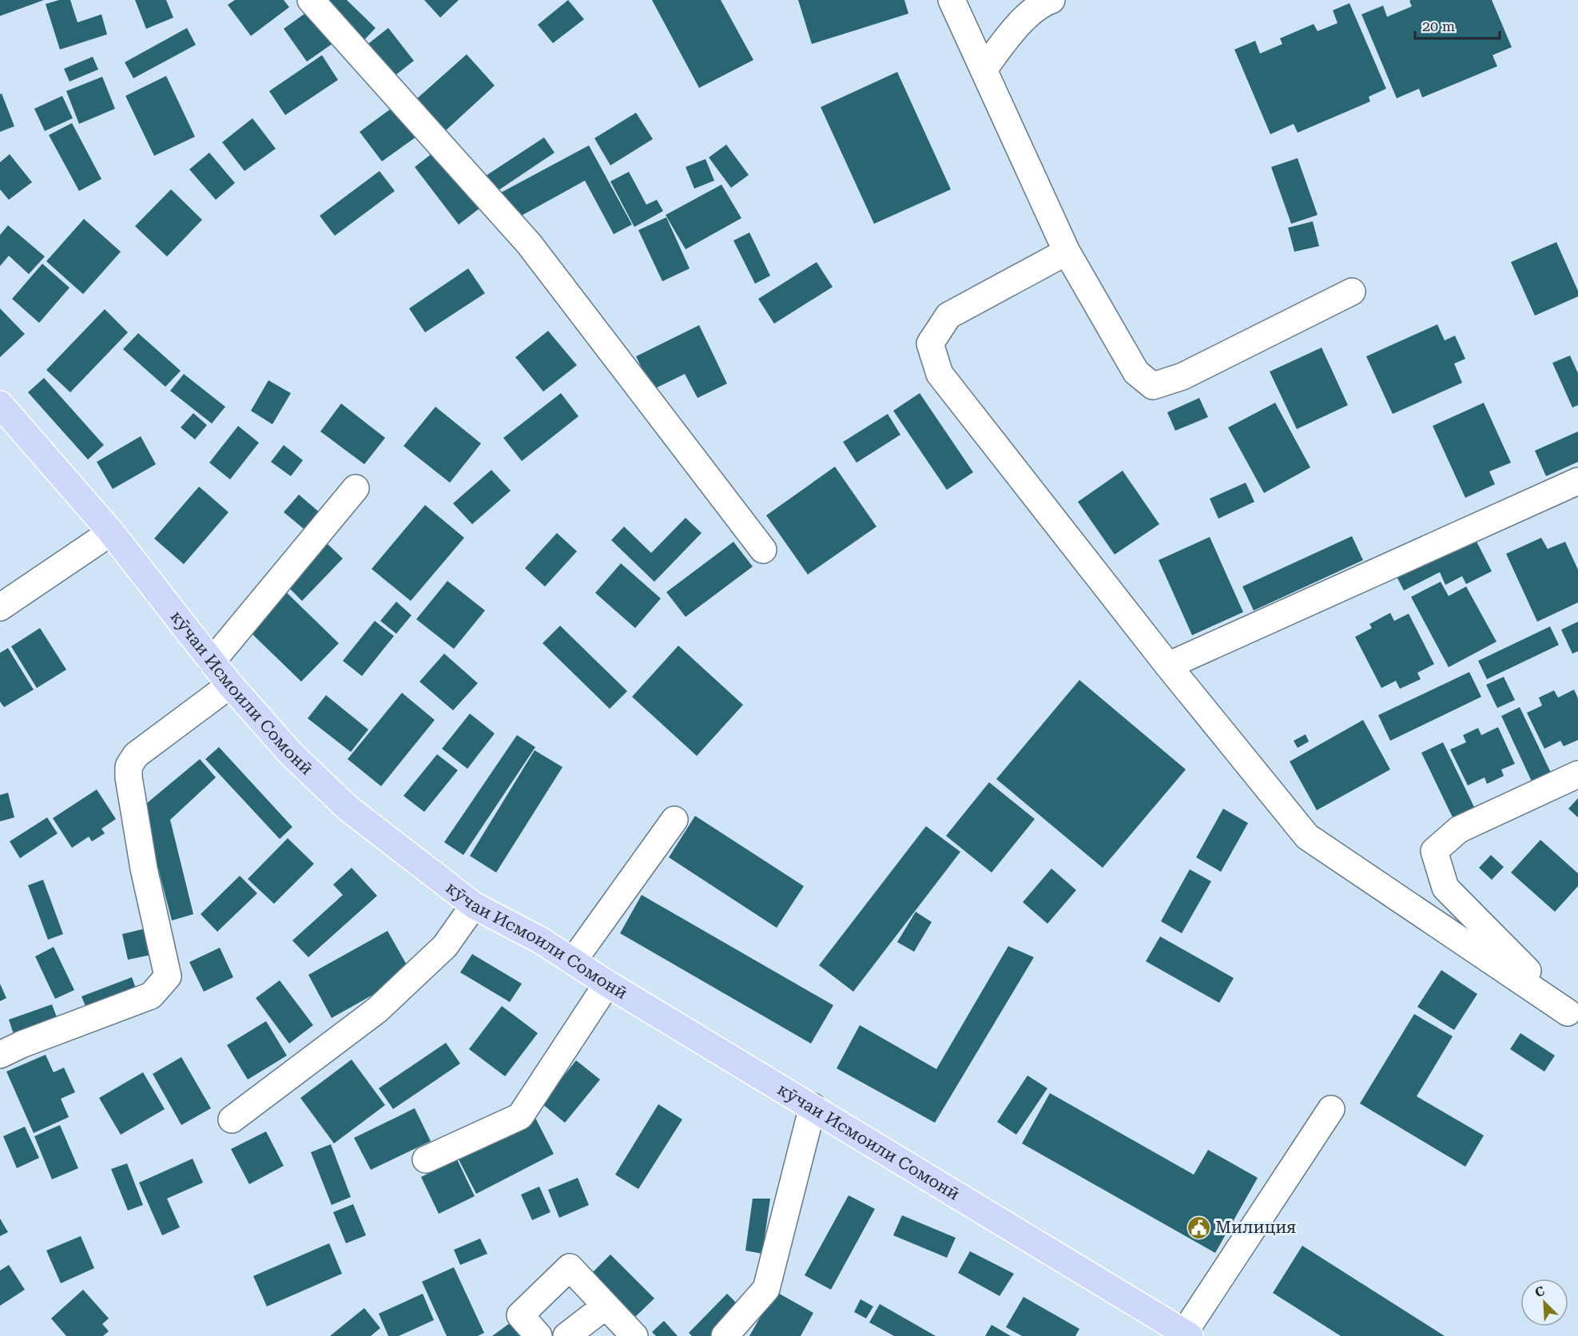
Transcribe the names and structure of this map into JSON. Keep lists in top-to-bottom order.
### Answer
{
  "streets": {
    "main road": ["кӯчаи Исмоили Сомонӣ"]
  },
  "places": {
    "public building": ["Милиция"]
  },
  "scale_bar": "20 m",
  "north": "top left"
}
